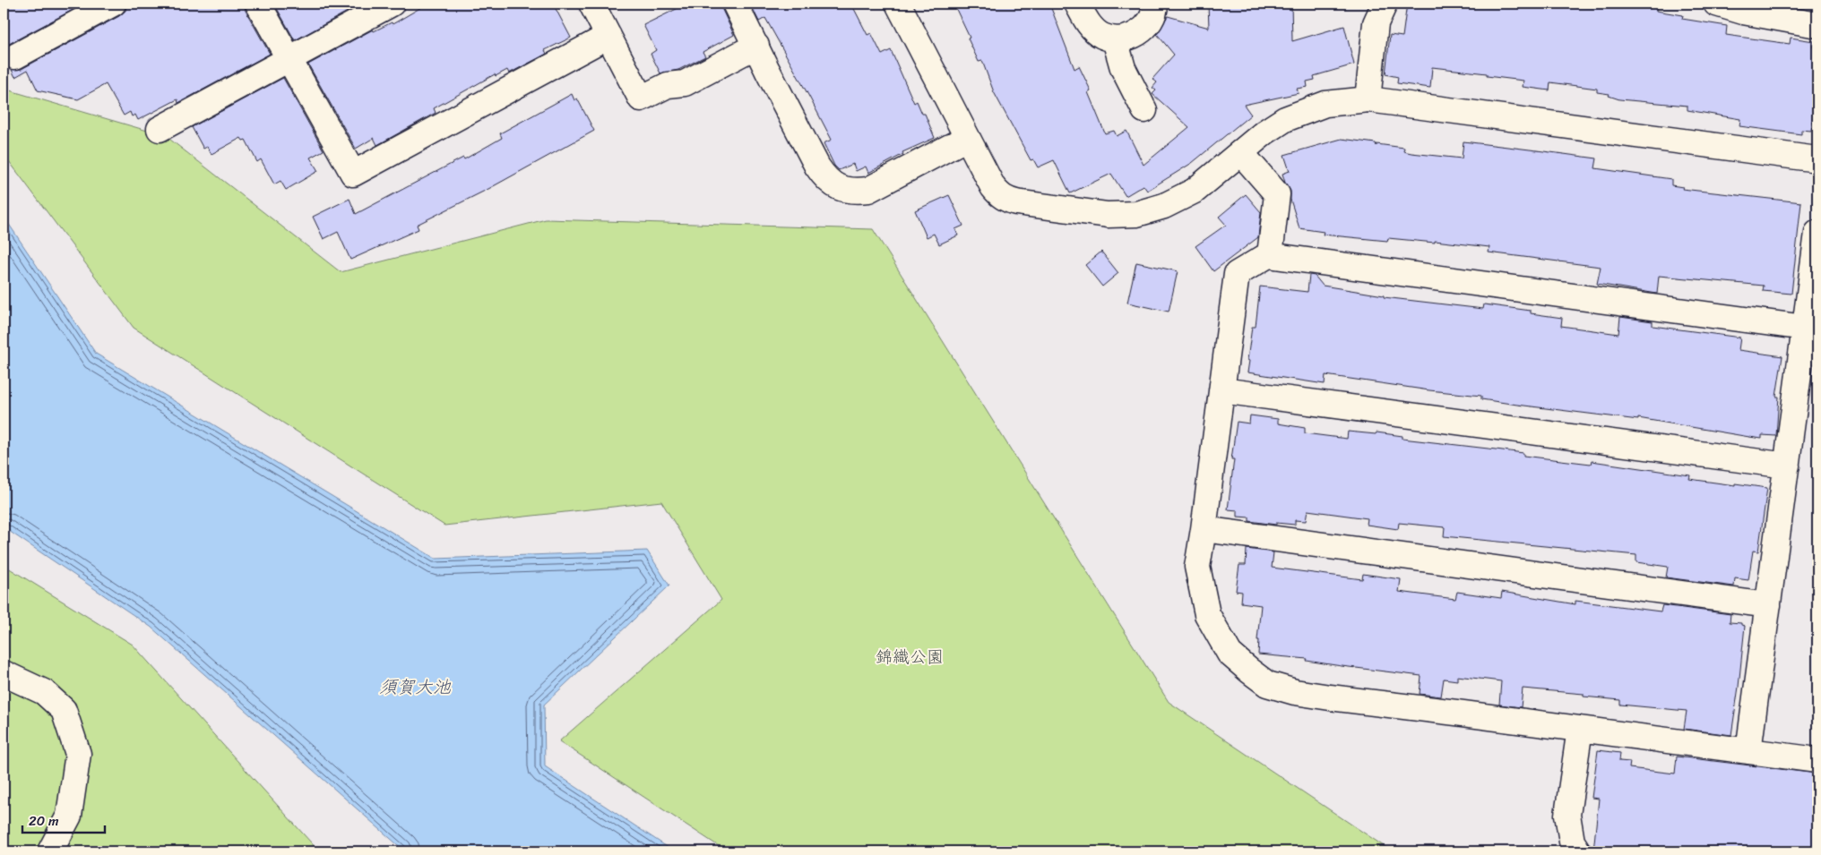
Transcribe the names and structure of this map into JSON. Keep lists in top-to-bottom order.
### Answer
{
  "water": ["須賀大池"],
  "parks": ["錦織公園"],
  "scale_bar": "20 m"
}
